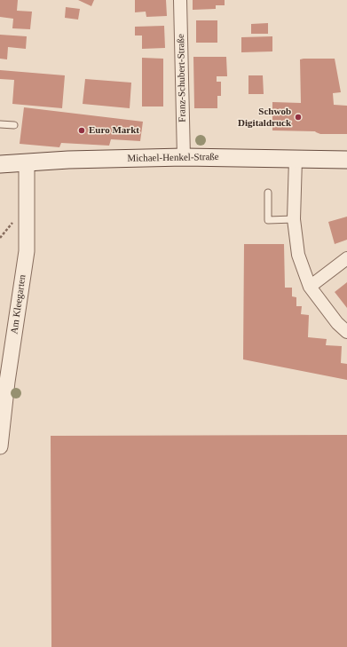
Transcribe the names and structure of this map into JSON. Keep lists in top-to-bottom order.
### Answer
{
  "streets": {
    "main road": ["Michael-Henkel-Straße"],
    "street": ["Franz-Schubert-Straße", "Am Kleegarten"]
  },
  "crossings": [
    ["Franz-Schubert-Straße", "Michael-Henkel-Straße"],
    ["Michael-Henkel-Straße", "Am Kleegarten"]
  ],
  "places": ["Schwob Digitaldruck", "Euro Markt"]
}
